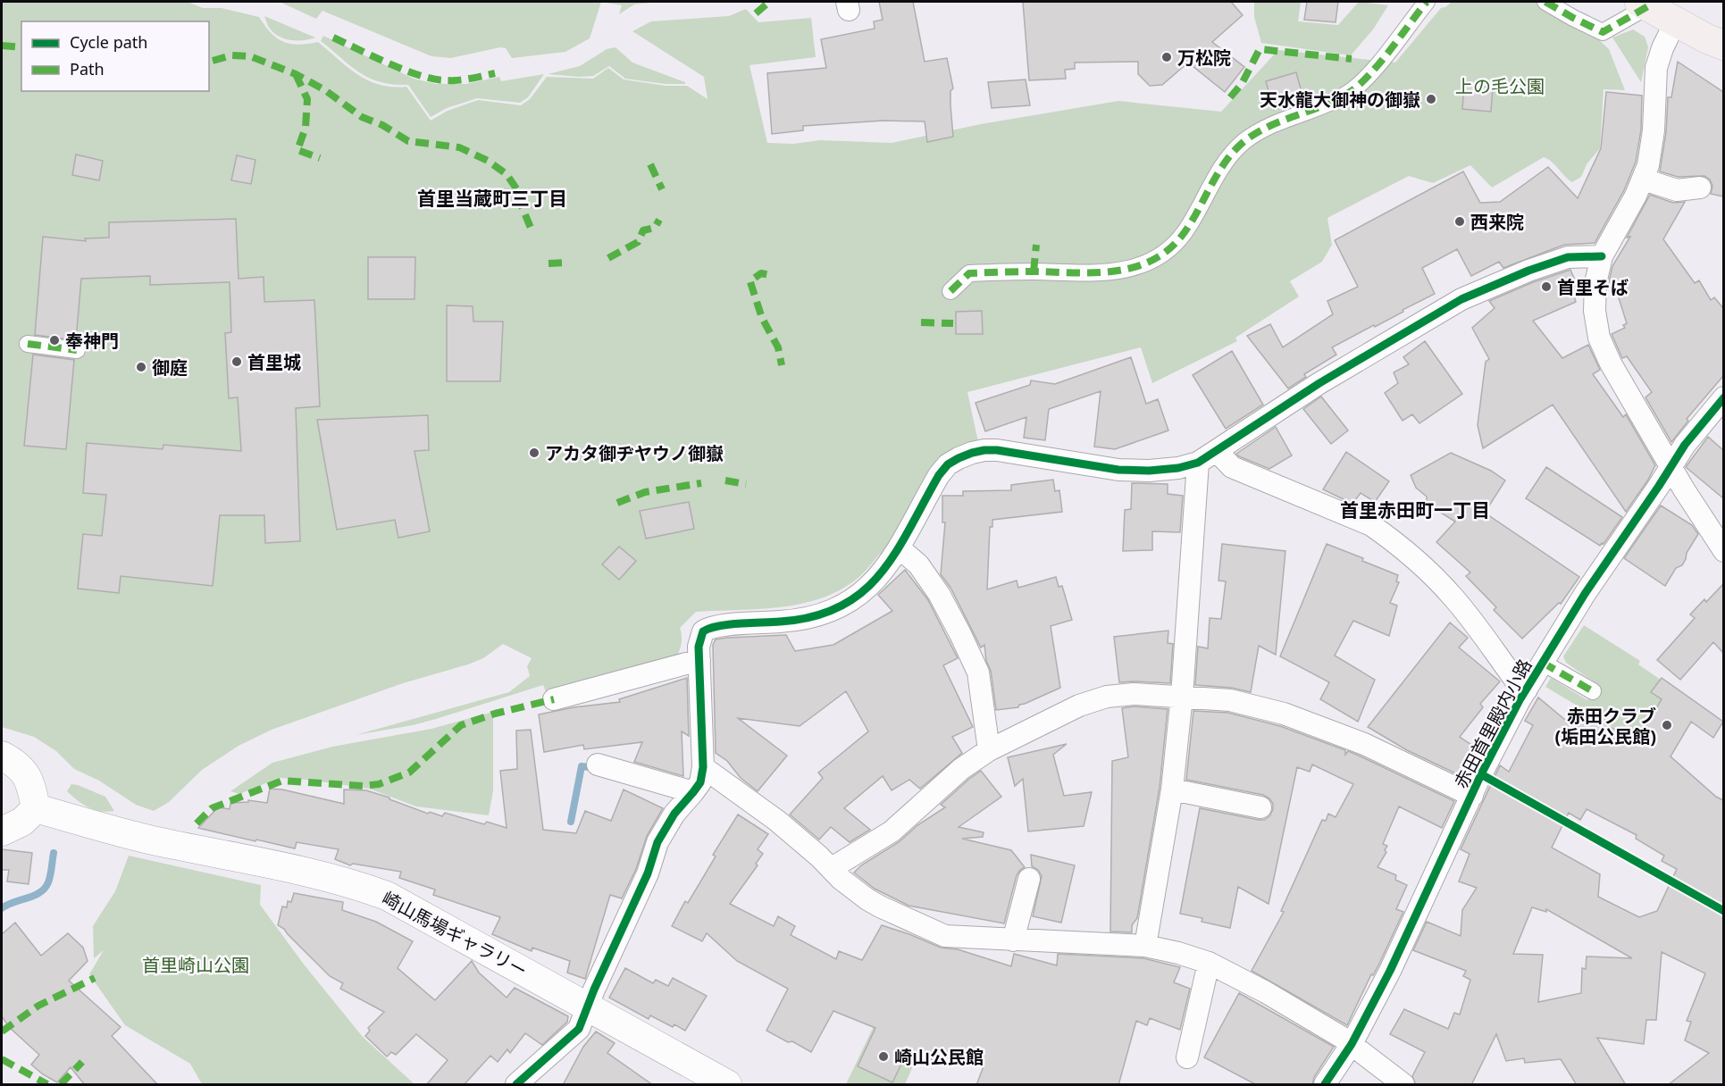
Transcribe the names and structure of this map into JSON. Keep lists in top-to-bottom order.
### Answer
{
  "streets": {
    "street": ["赤田首里殿内小路", "崎山馬場ギャラリー"]
  },
  "districts": ["首里当蔵町三丁目", "首里赤田町一丁目"],
  "parks": ["上の毛公園", "首里崎山公園"],
  "places": [
    "万松院",
    "天水龍大御神の御嶽",
    "西来院",
    "首里そば",
    "奉神門",
    "首里城",
    "御庭",
    "アカタ御ヂヤウノ御嶽",
    "赤田クラブ (垢田公民館)",
    "崎山公民館"
  ],
  "legend": ["Cycle path", "Path"]
}
